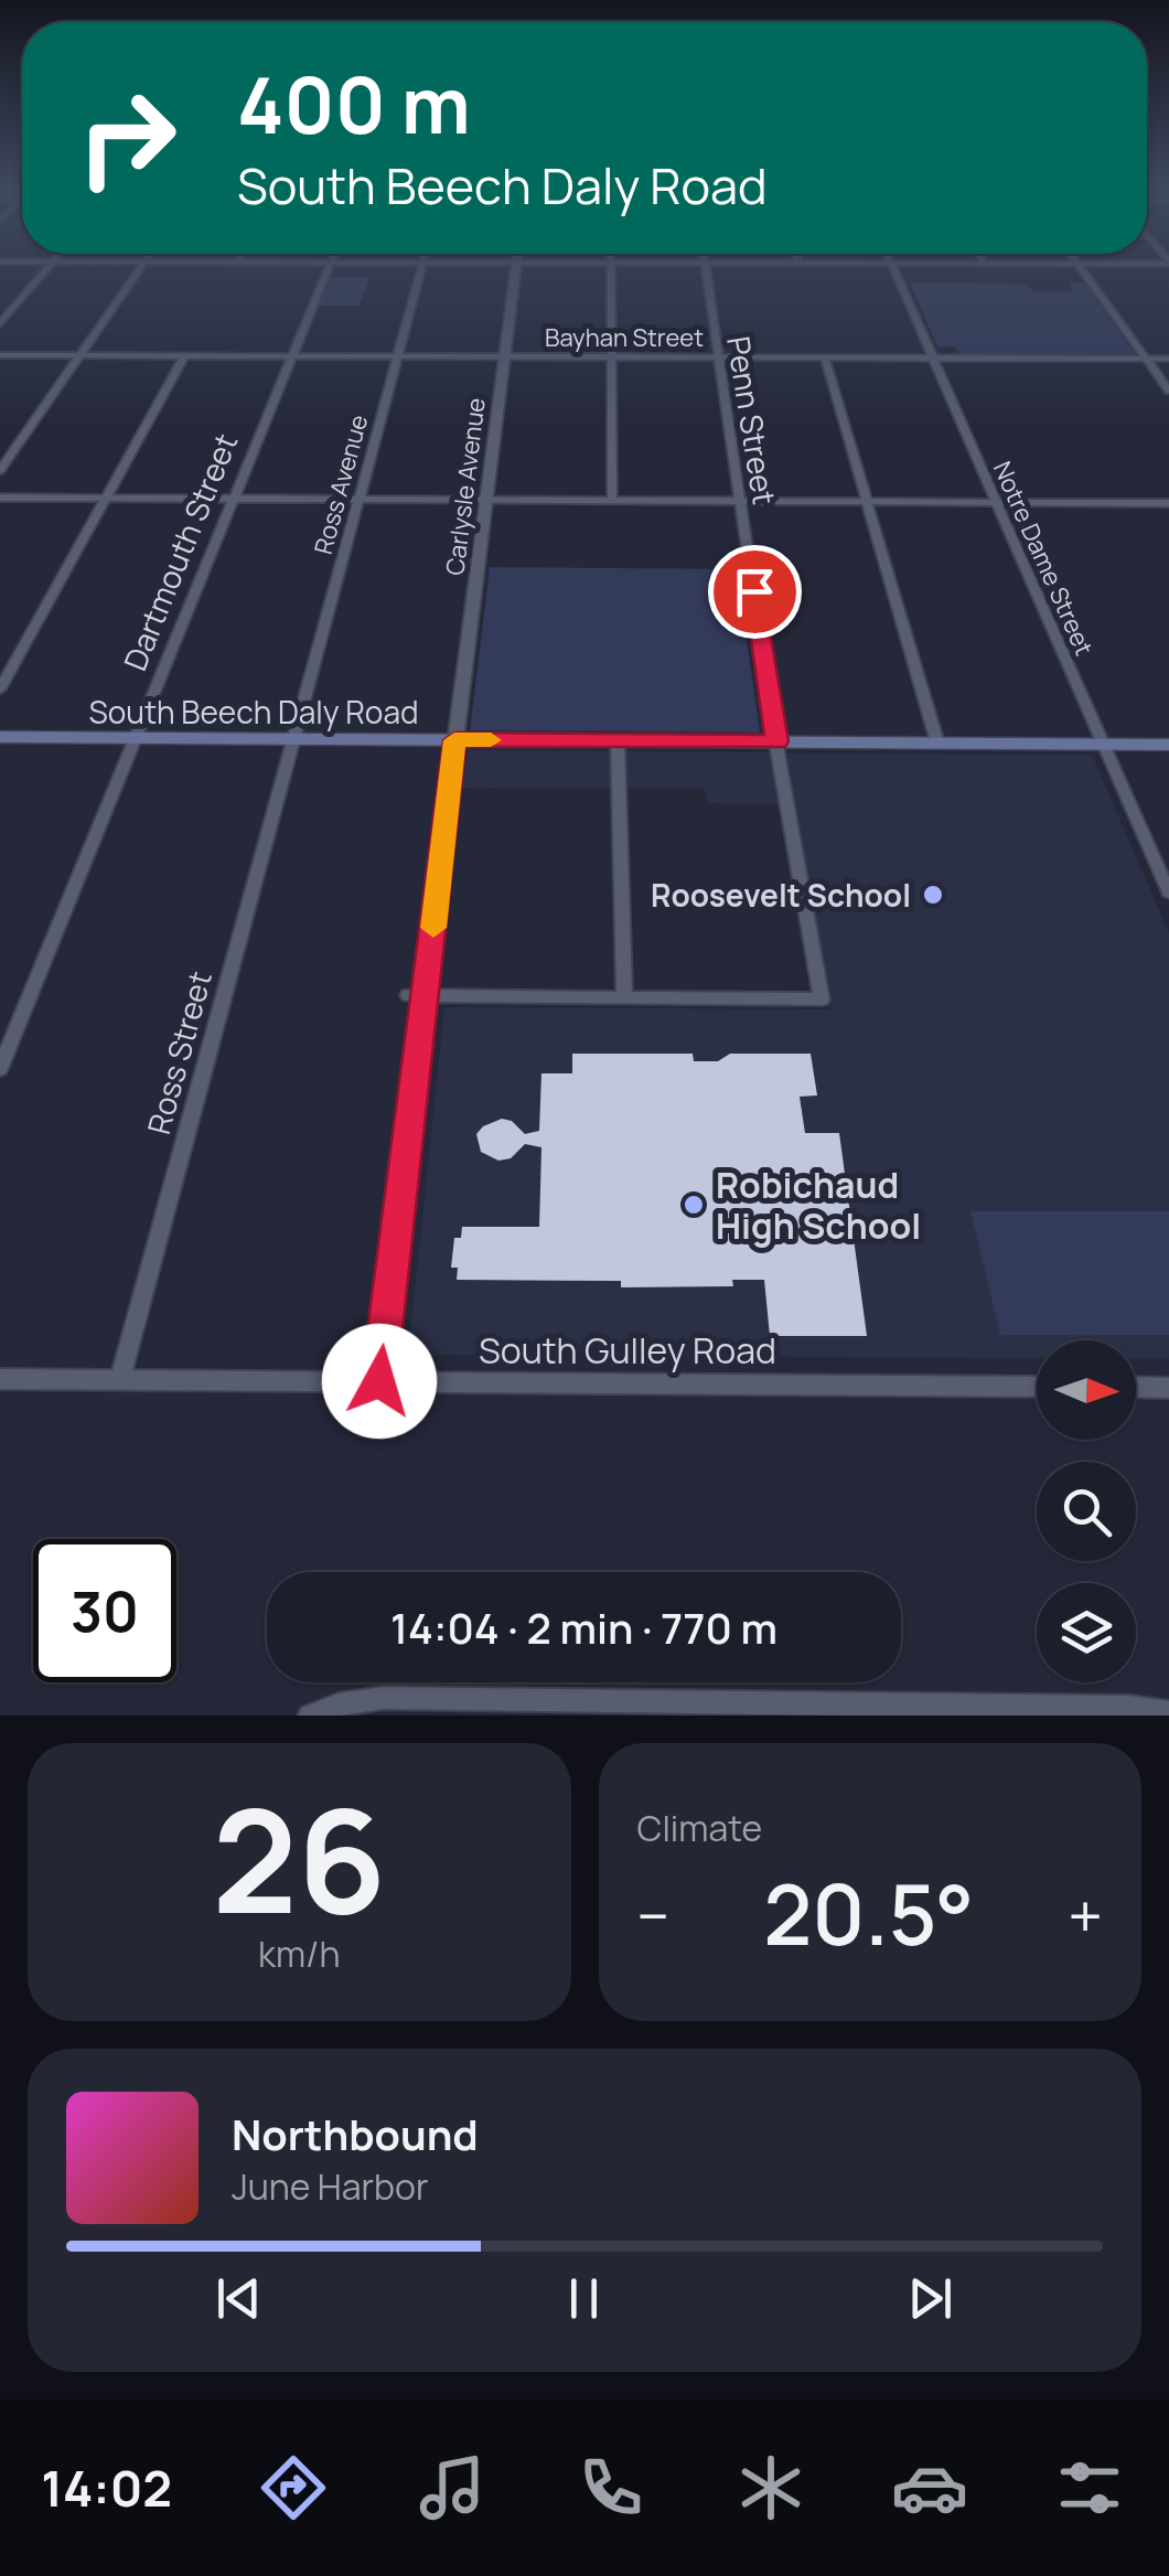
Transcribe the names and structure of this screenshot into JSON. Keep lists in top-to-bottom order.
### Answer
{
  "streets": {
    "main road": ["South Beech Daly Road"],
    "street": [
      "Bayhan Street",
      "Penn Street",
      "Ross Avenue",
      "Carlysle Avenue",
      "Dartmouth Street",
      "Notre Dame Street",
      "Ross Street",
      "South Gulley Road"
    ]
  },
  "crossings": [
    ["Bayhan Street", "Penn Street"],
    ["Bayhan Street", "Ross Avenue"],
    ["Bayhan Street", "Carlysle Avenue"],
    ["Bayhan Street", "Dartmouth Street"],
    ["Bayhan Street", "Notre Dame Street"],
    ["Penn Street", "South Beech Daly Road"],
    ["Ross Avenue", "South Beech Daly Road"],
    ["Ross Avenue", "Ross Street"],
    ["Carlysle Avenue", "South Beech Daly Road"],
    ["Dartmouth Street", "South Beech Daly Road"],
    ["Notre Dame Street", "South Beech Daly Road"],
    ["South Beech Daly Road", "Ross Street"],
    ["Ross Street", "South Gulley Road"]
  ],
  "places": ["Roosevelt School", "Robichaud High School"],
  "north": "right",
  "page": {
    "turn": ["400 m", "South Beech Daly Road"],
    "limit": "30",
    "trip": "14:04 · 2 min · 770 m",
    "tile": [
      ["26", "km/h"],
      "Climate"
    ],
    "heat": ["−", "20.5°", "+"],
    "song": ["Northbound", "June Harbor"],
    "tabs": "14:02"
  }
}
